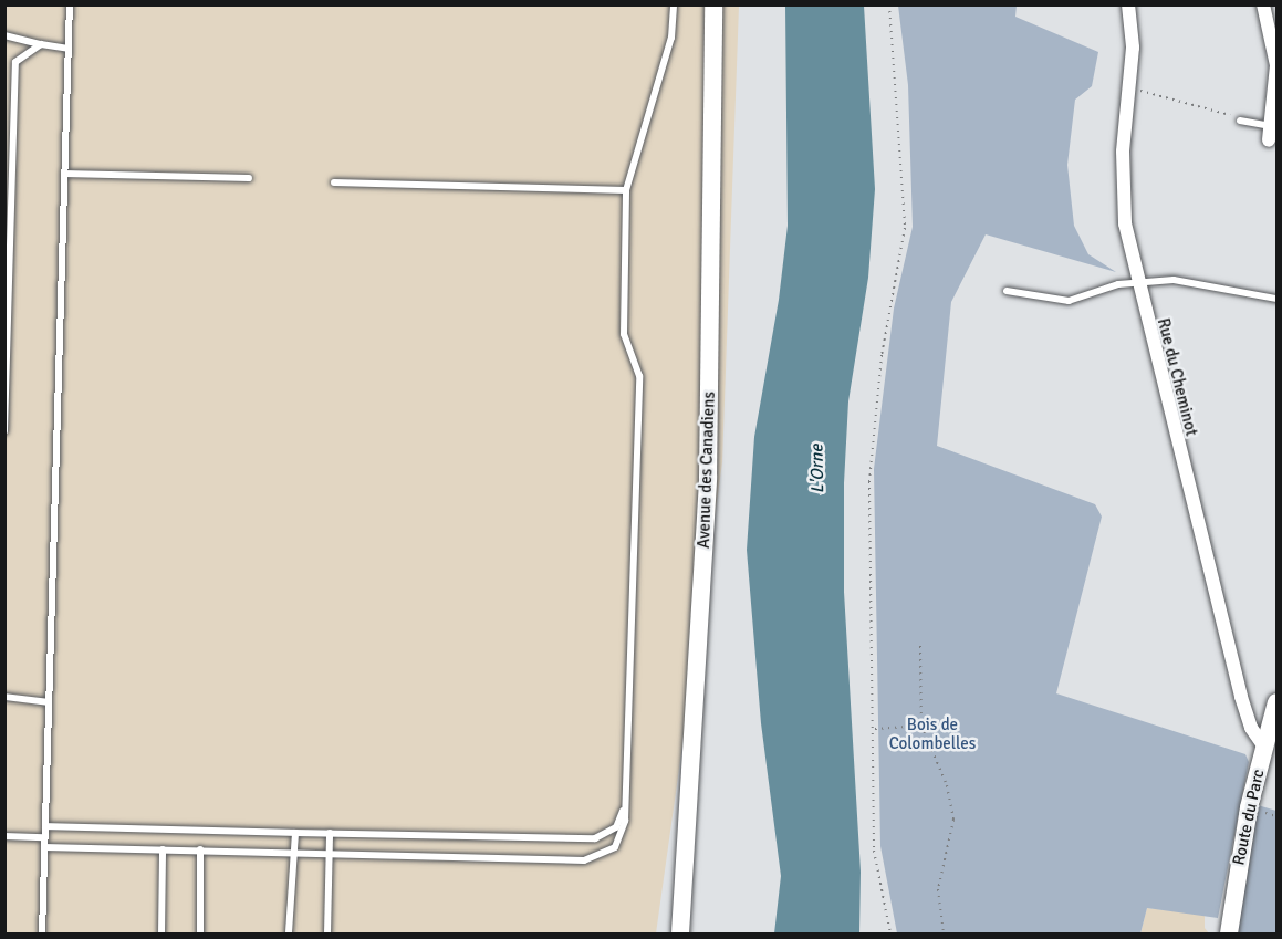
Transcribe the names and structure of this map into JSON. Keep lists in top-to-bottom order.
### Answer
{
  "streets": {
    "street": ["Rue du Cheminot", "Avenue des Canadiens", "Route du Parc"]
  },
  "crossings": [
    ["Rue du Cheminot", "Route du Parc"]
  ],
  "water": ["L'Orne"],
  "parks": ["Bois de Colombelles"]
}
